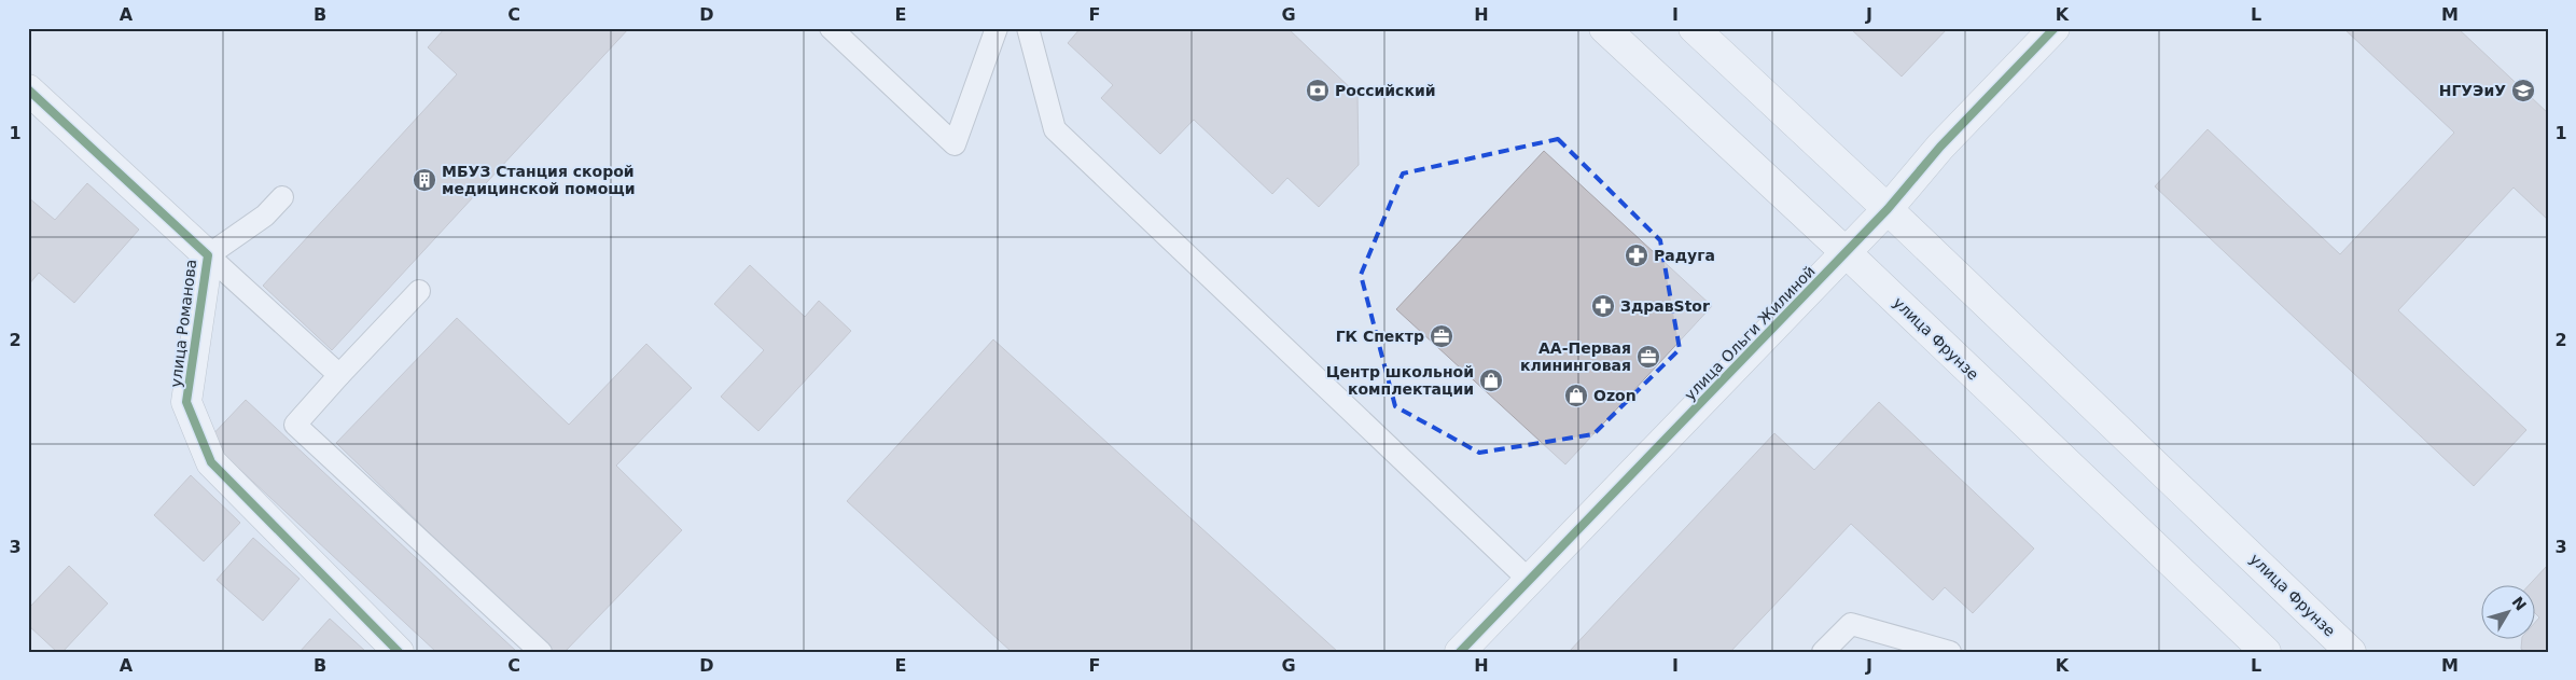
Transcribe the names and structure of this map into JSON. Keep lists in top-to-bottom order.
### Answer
{
  "streets": {
    "main road": ["улица Романова", "улица Ольги Жилиной", "улица Фрунзе"]
  },
  "crossings": [
    ["улица Ольги Жилиной", "улица Фрунзе"]
  ],
  "places": {
    "bank": ["Российский"],
    "school or university": ["НГУЭиУ"],
    "building": ["МБУЗ Станция скорой медицинской помощи"],
    "pharmacy": ["Радуга", "ЗдравStor"],
    "office": ["ГК Спектр", "АА-Первая клининговая"],
    "shop": ["Центр школьной комплектации", "Ozon"]
  },
  "north": "top right",
  "grid": {
    "columns": [
      "A",
      "B",
      "C",
      "D",
      "E",
      "F",
      "G",
      "H",
      "I",
      "J",
      "K",
      "L",
      "M"
    ],
    "rows": ["1", "2", "3"]
  }
}
